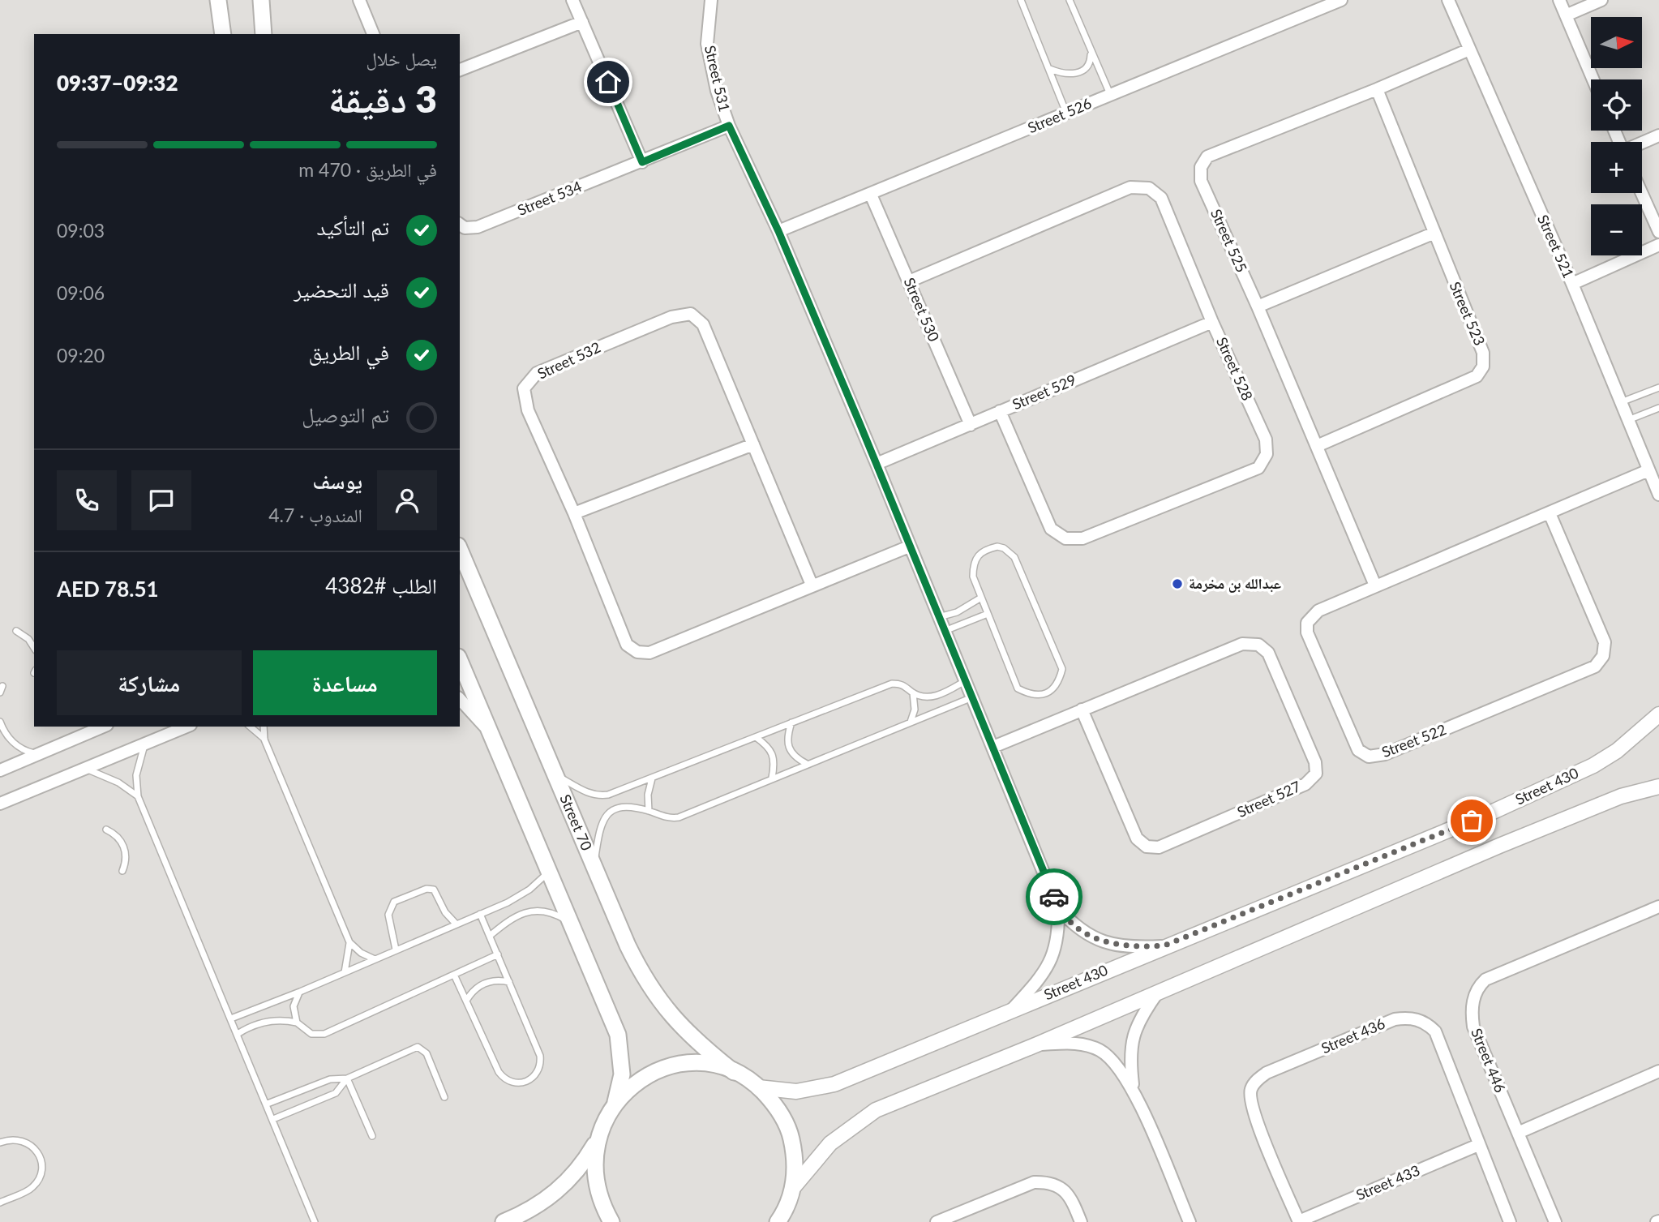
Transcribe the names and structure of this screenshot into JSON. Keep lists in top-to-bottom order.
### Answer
{
  "streets": {
    "main road": ["Street 70"],
    "street": [
      "Street 531",
      "Street 526",
      "Street 534",
      "Street 525",
      "Street 521",
      "Street 530",
      "Street 523",
      "Street 532",
      "Street 528",
      "Street 529",
      "Street 522",
      "Street 430",
      "Street 527",
      "Street 436",
      "Street 446",
      "Street 433"
    ]
  },
  "crossings": [
    ["Street 531", "Street 526"],
    ["Street 531", "Street 534"],
    ["Street 531", "Street 532"],
    ["Street 531", "Street 529"],
    ["Street 531", "Street 430"],
    ["Street 531", "Street 527"],
    ["Street 526", "Street 530"],
    ["Street 525", "Street 521"],
    ["Street 525", "Street 523"],
    ["Street 525", "Street 522"],
    ["Street 521", "Street 522"],
    ["Street 530", "Street 528"],
    ["Street 530", "Street 529"],
    ["Street 528", "Street 529"],
    ["Street 436", "Street 433"]
  ],
  "places": ["عبدالله بن مخرمة"],
  "north": "right",
  "page": {
    "map_buttons": ["+", "−"],
    "heading": ["3 دقيقة", "يصل خلال", "09:32–09:37"],
    "panel": [
      "يوسف",
      "المندوب · 4.7",
      "الطلب #4382",
      "AED 78.51"
    ],
    "bar": "في الطريق · 470 m",
    "list": [
      ["تم التأكيد", "09:03"],
      ["قيد التحضير", "09:06"],
      ["في الطريق", "09:20"],
      "تم التوصيل"
    ],
    "buttons": ["مساعدة", "مشاركة"]
  }
}
